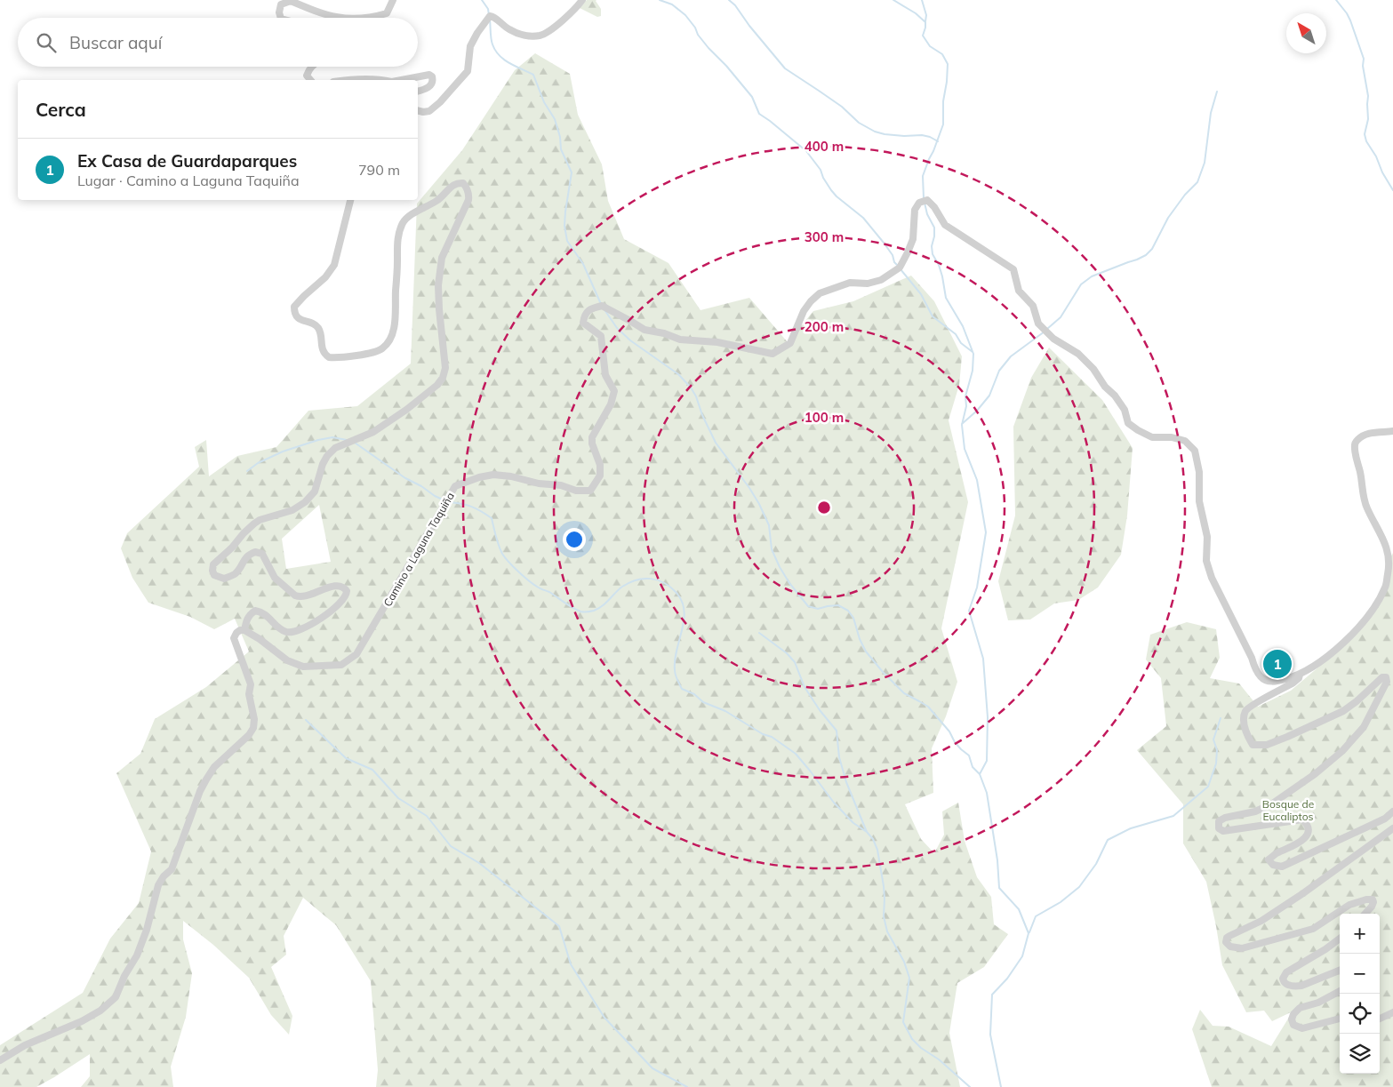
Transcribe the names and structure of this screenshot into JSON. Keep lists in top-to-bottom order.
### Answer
{
  "streets": {
    "street": ["Camino a Laguna Taquiña"]
  },
  "parks": ["Bosque de Eucaliptos"],
  "north": "top left",
  "page": {
    "search": "Buscar aquí",
    "heading": "Cerca",
    "list": [
      {
        "mark": "1",
        "name": "Ex Casa de Guardaparques",
        "note": "Lugar · Camino a Laguna Taquiña",
        "value": "790 m"
      }
    ],
    "pins": "1",
    "map_buttons": ["+", "−"]
  },
  "rings": [
    "400 m",
    "300 m",
    "200 m",
    "100 m"
  ]
}
